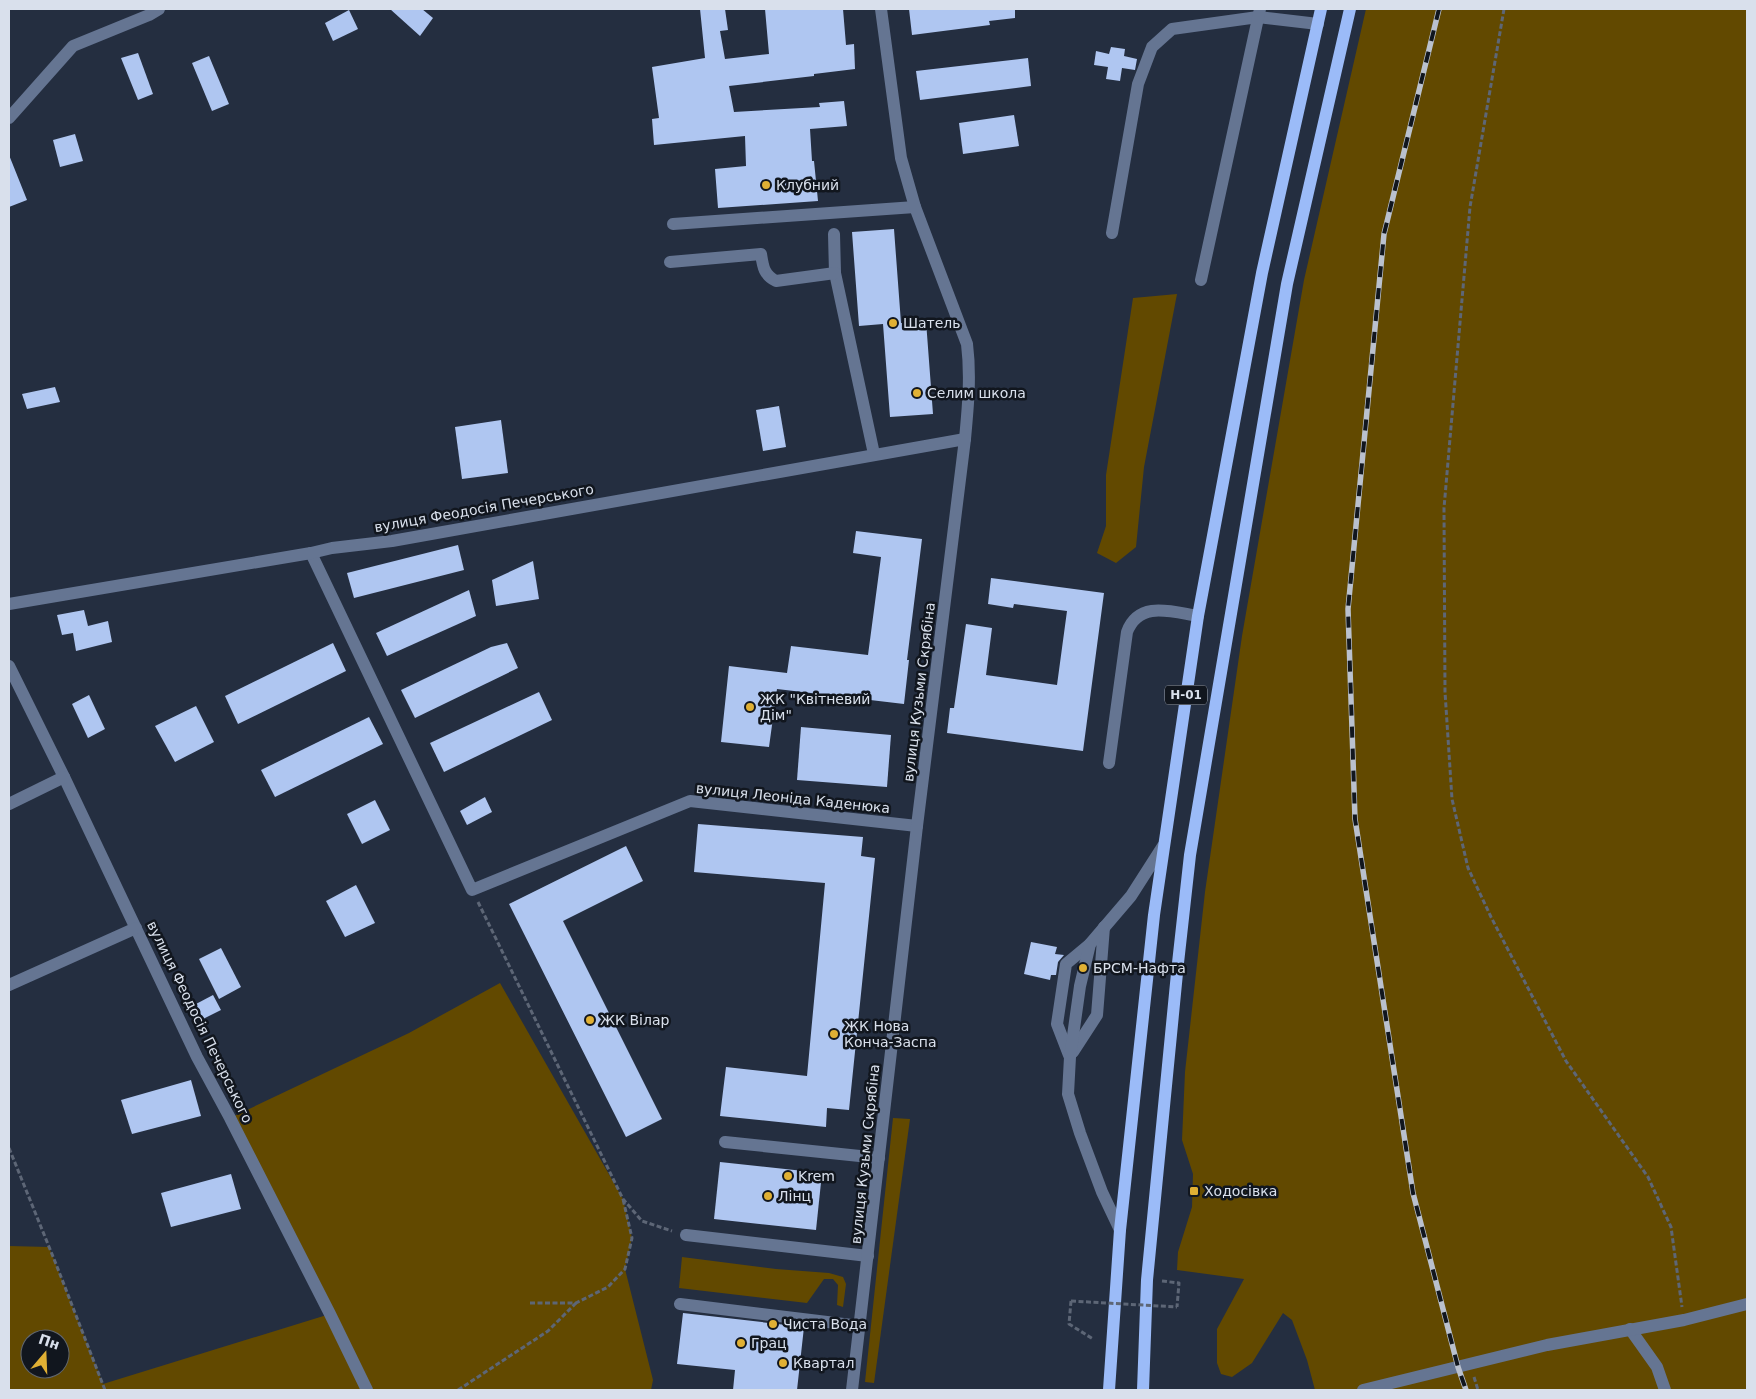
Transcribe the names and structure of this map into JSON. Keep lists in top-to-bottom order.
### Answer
{
  "streets": {
    "main road": ["Н-01"],
    "street": ["вулиця Феодосія Печерського", "вулиця Кузьми Скрябіна", "вулиця Леоніда Каденюка"]
  },
  "crossings": [
    ["вулиця Феодосія Печерського", "вулиця Кузьми Скрябіна"],
    ["вулиця Кузьми Скрябіна", "вулиця Леоніда Каденюка"]
  ],
  "places": {
    "other": [
      "Клубний",
      "Шатель",
      "Селим школа",
      "ЖК \"Квітневий Дім\"",
      "БРСМ-Нафта",
      "ЖК Вілар",
      "ЖК Нова Конча-Заспа",
      "Krem",
      "Лінц",
      "Чиста Вода",
      "Грац",
      "Квартал"
    ],
    "transit": ["Ходосівка"]
  },
  "north": "top"
}
